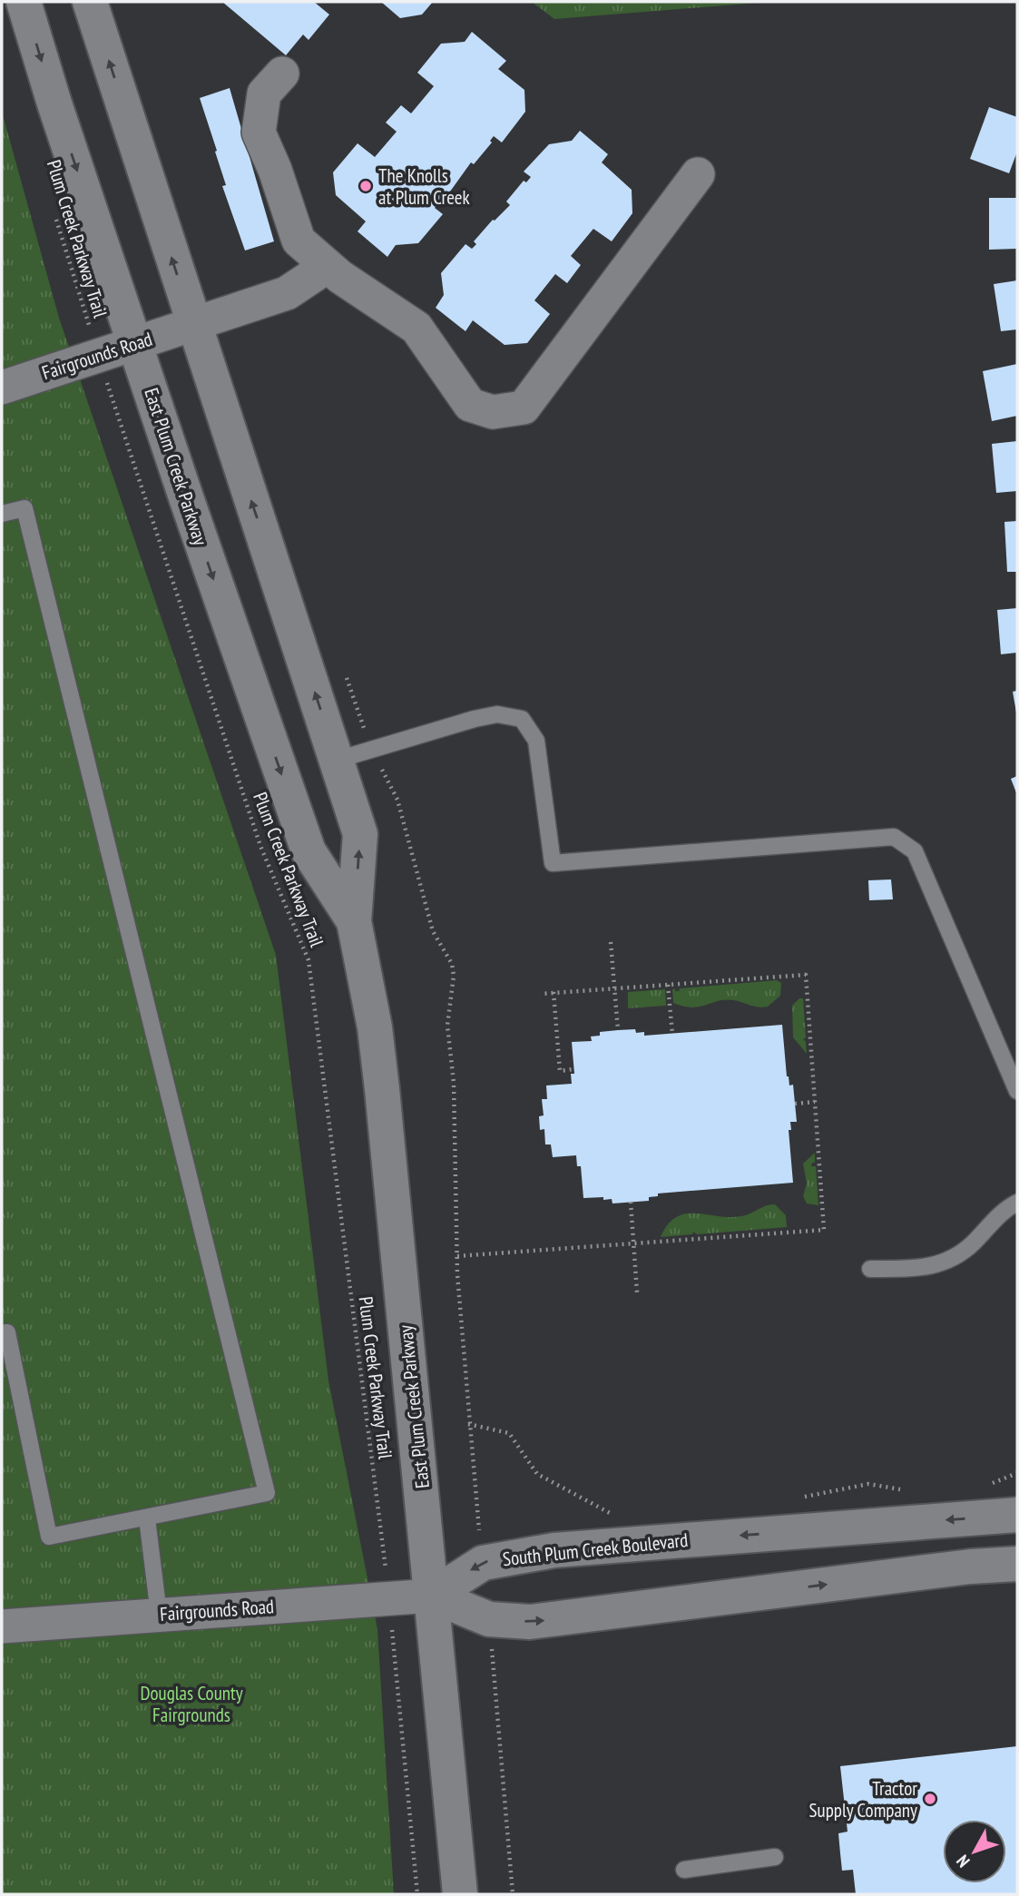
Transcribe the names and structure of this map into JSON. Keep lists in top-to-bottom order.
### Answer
{
  "streets": {
    "main road": ["East Plum Creek Parkway", "South Plum Creek Boulevard"],
    "street": ["Fairgrounds Road"],
    "path": ["Plum Creek Parkway Trail"]
  },
  "crossings": [
    ["Plum Creek Parkway Trail", "Fairgrounds Road"],
    ["Fairgrounds Road", "East Plum Creek Parkway"],
    ["Fairgrounds Road", "South Plum Creek Boulevard"],
    ["East Plum Creek Parkway", "South Plum Creek Boulevard"]
  ],
  "parks": ["Douglas County Fairgrounds"],
  "places": ["The Knolls at Plum Creek", "Tractor Supply Company"],
  "north": "bottom left"
}
